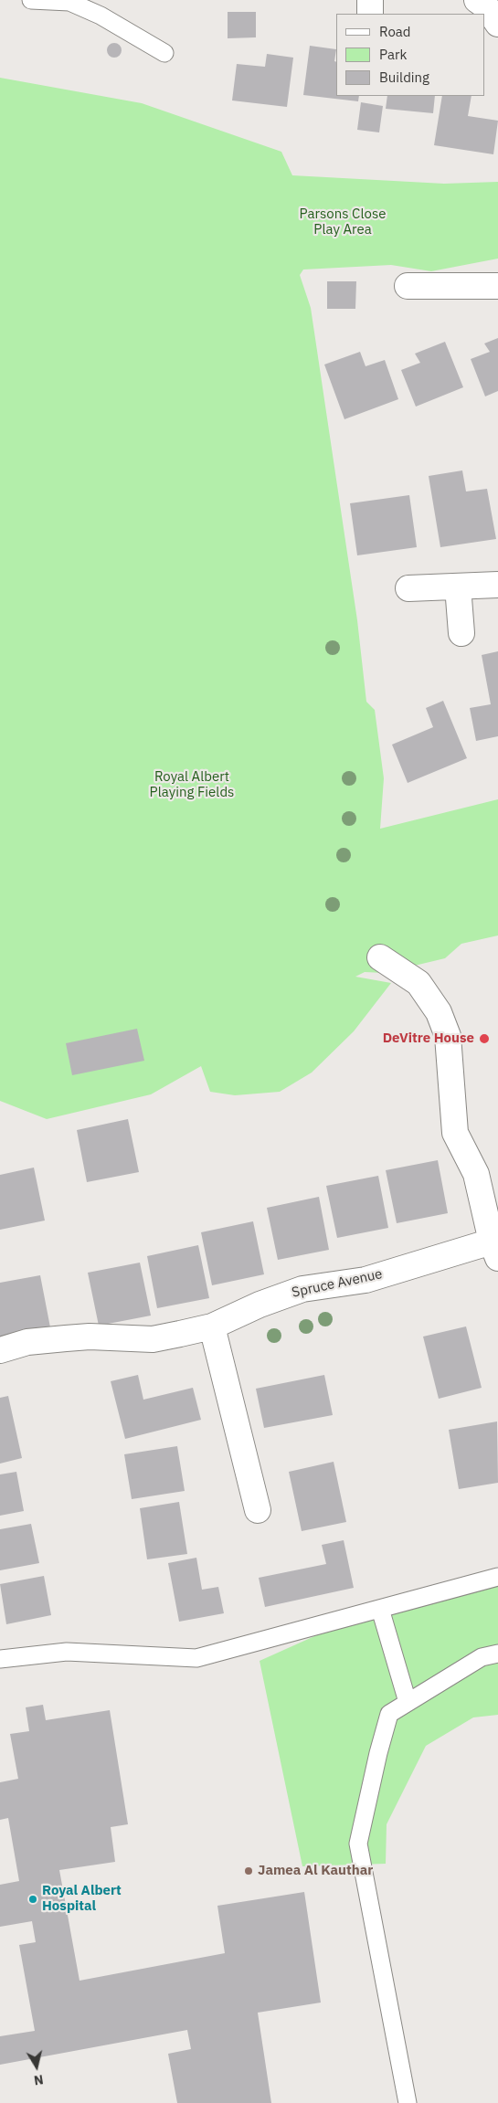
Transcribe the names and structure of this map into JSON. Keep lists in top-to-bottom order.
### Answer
{
  "streets": {
    "street": ["Spruce Avenue"]
  },
  "parks": ["Parsons Close Play Area", "Royal Albert Playing Fields"],
  "places": ["DeVitre House", "Jamea Al Kauthar", "Royal Albert Hospital"],
  "legend": ["Road", "Park", "Building"],
  "north": "bottom"
}
